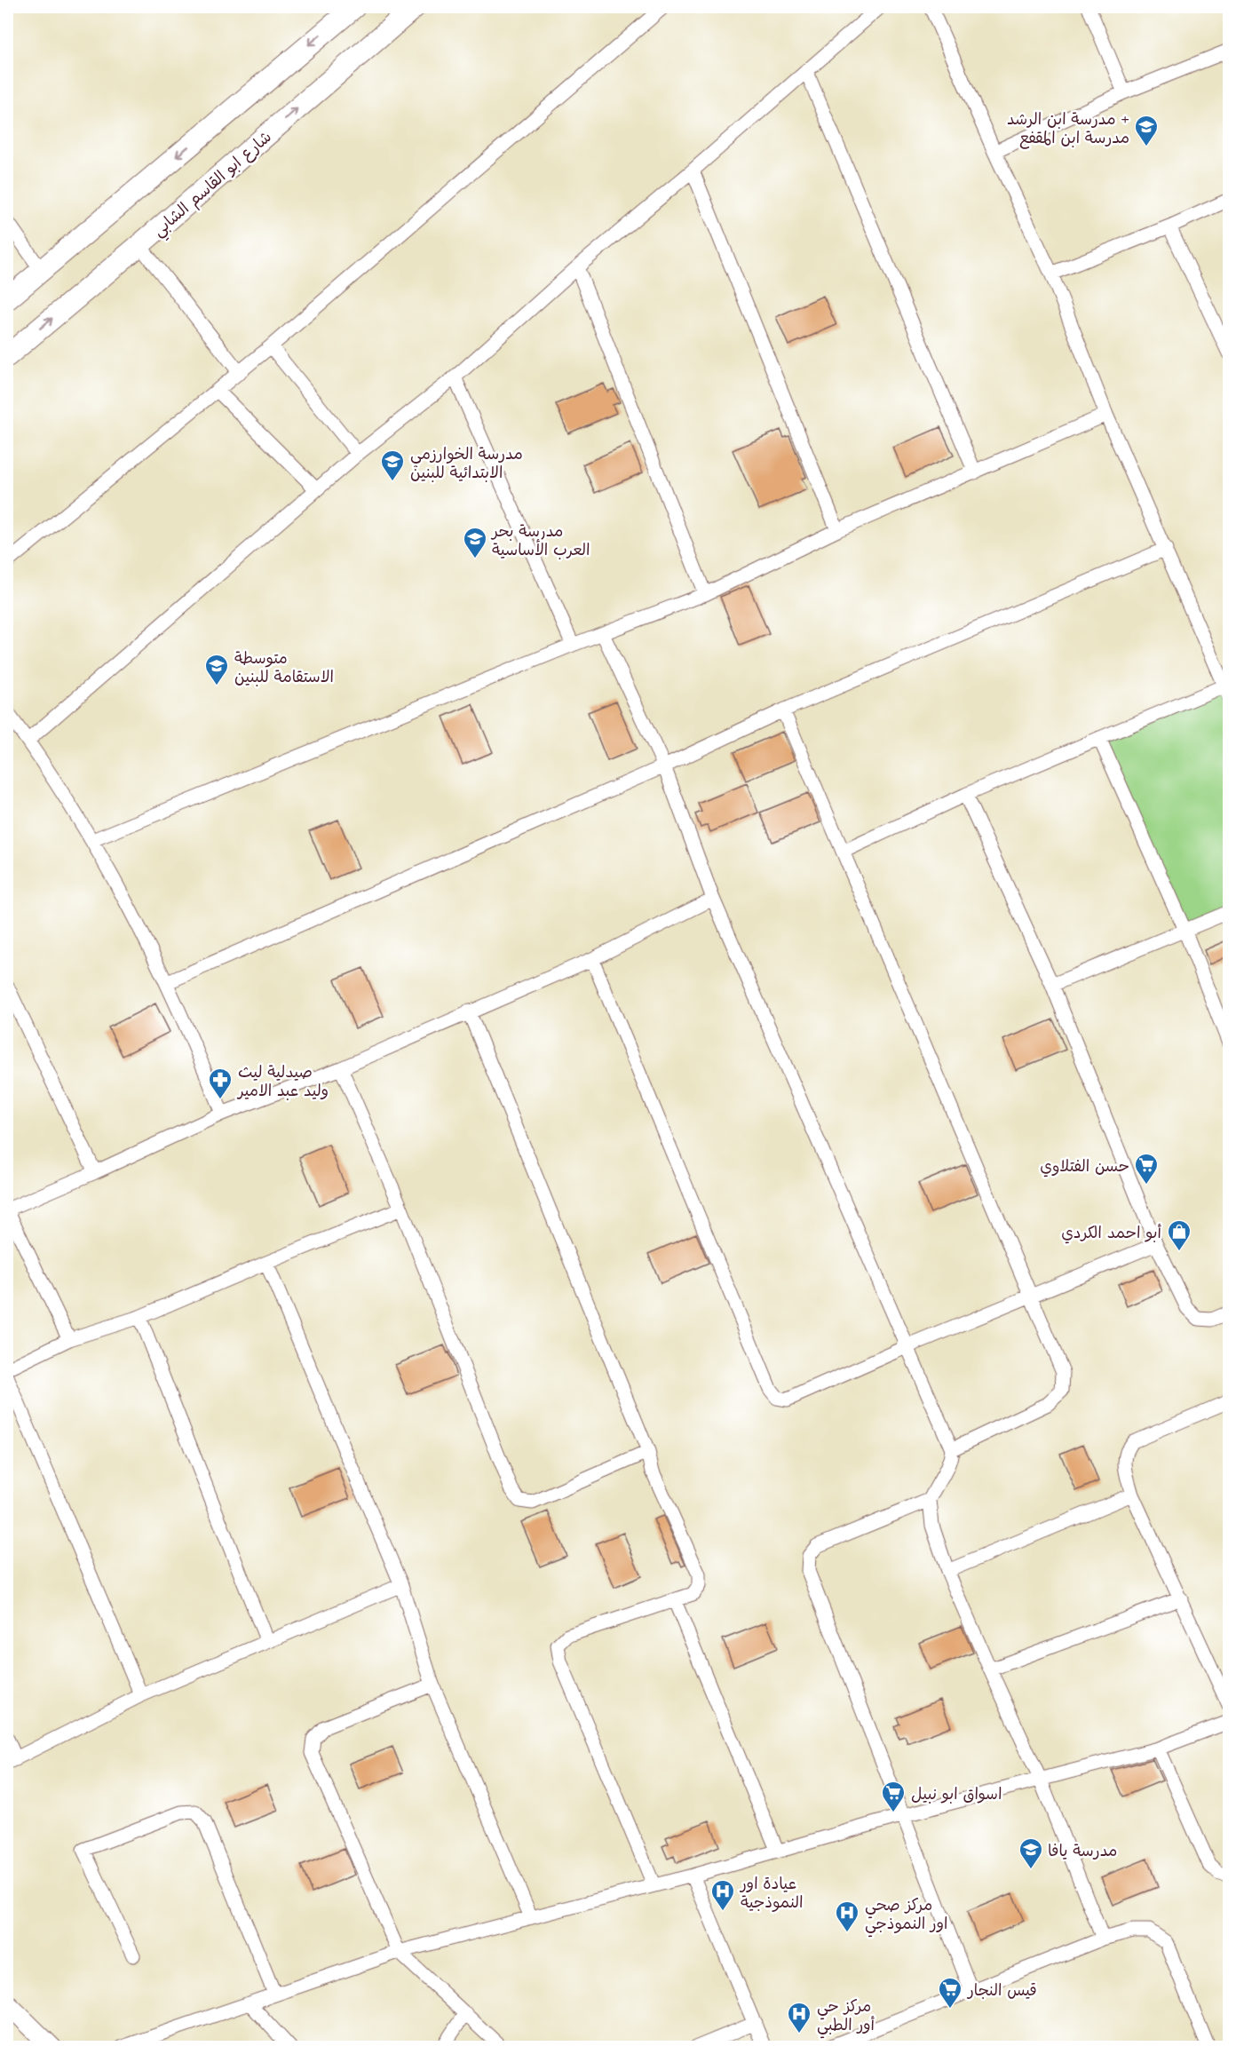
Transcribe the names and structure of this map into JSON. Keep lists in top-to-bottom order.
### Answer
{
  "streets": {
    "main road": ["شارع ابو القاسم الشابي"]
  },
  "places": {
    "school or university": [
      "مدرسة ابن الرشد + مدرسة ابن المقفع",
      "مدرسة الخوارزمي الابتدائية للبنين",
      "مدرسة بحر العرب الأساسية",
      "متوسطة الاستقامة للبنين",
      "مدرسة يافا"
    ],
    "pharmacy": ["صيدلية ليث وليد عبد الامير"],
    "supermarket": ["حسن الفتلاوي", "اسواق ابو نبيل", "قيس النجار"],
    "shop": ["أبو احمد الكردي"],
    "hospital": ["عيادة اور النموذجية", "مركز صحي اور النموذجي", "مركز حي أور الطبي"]
  }
}
